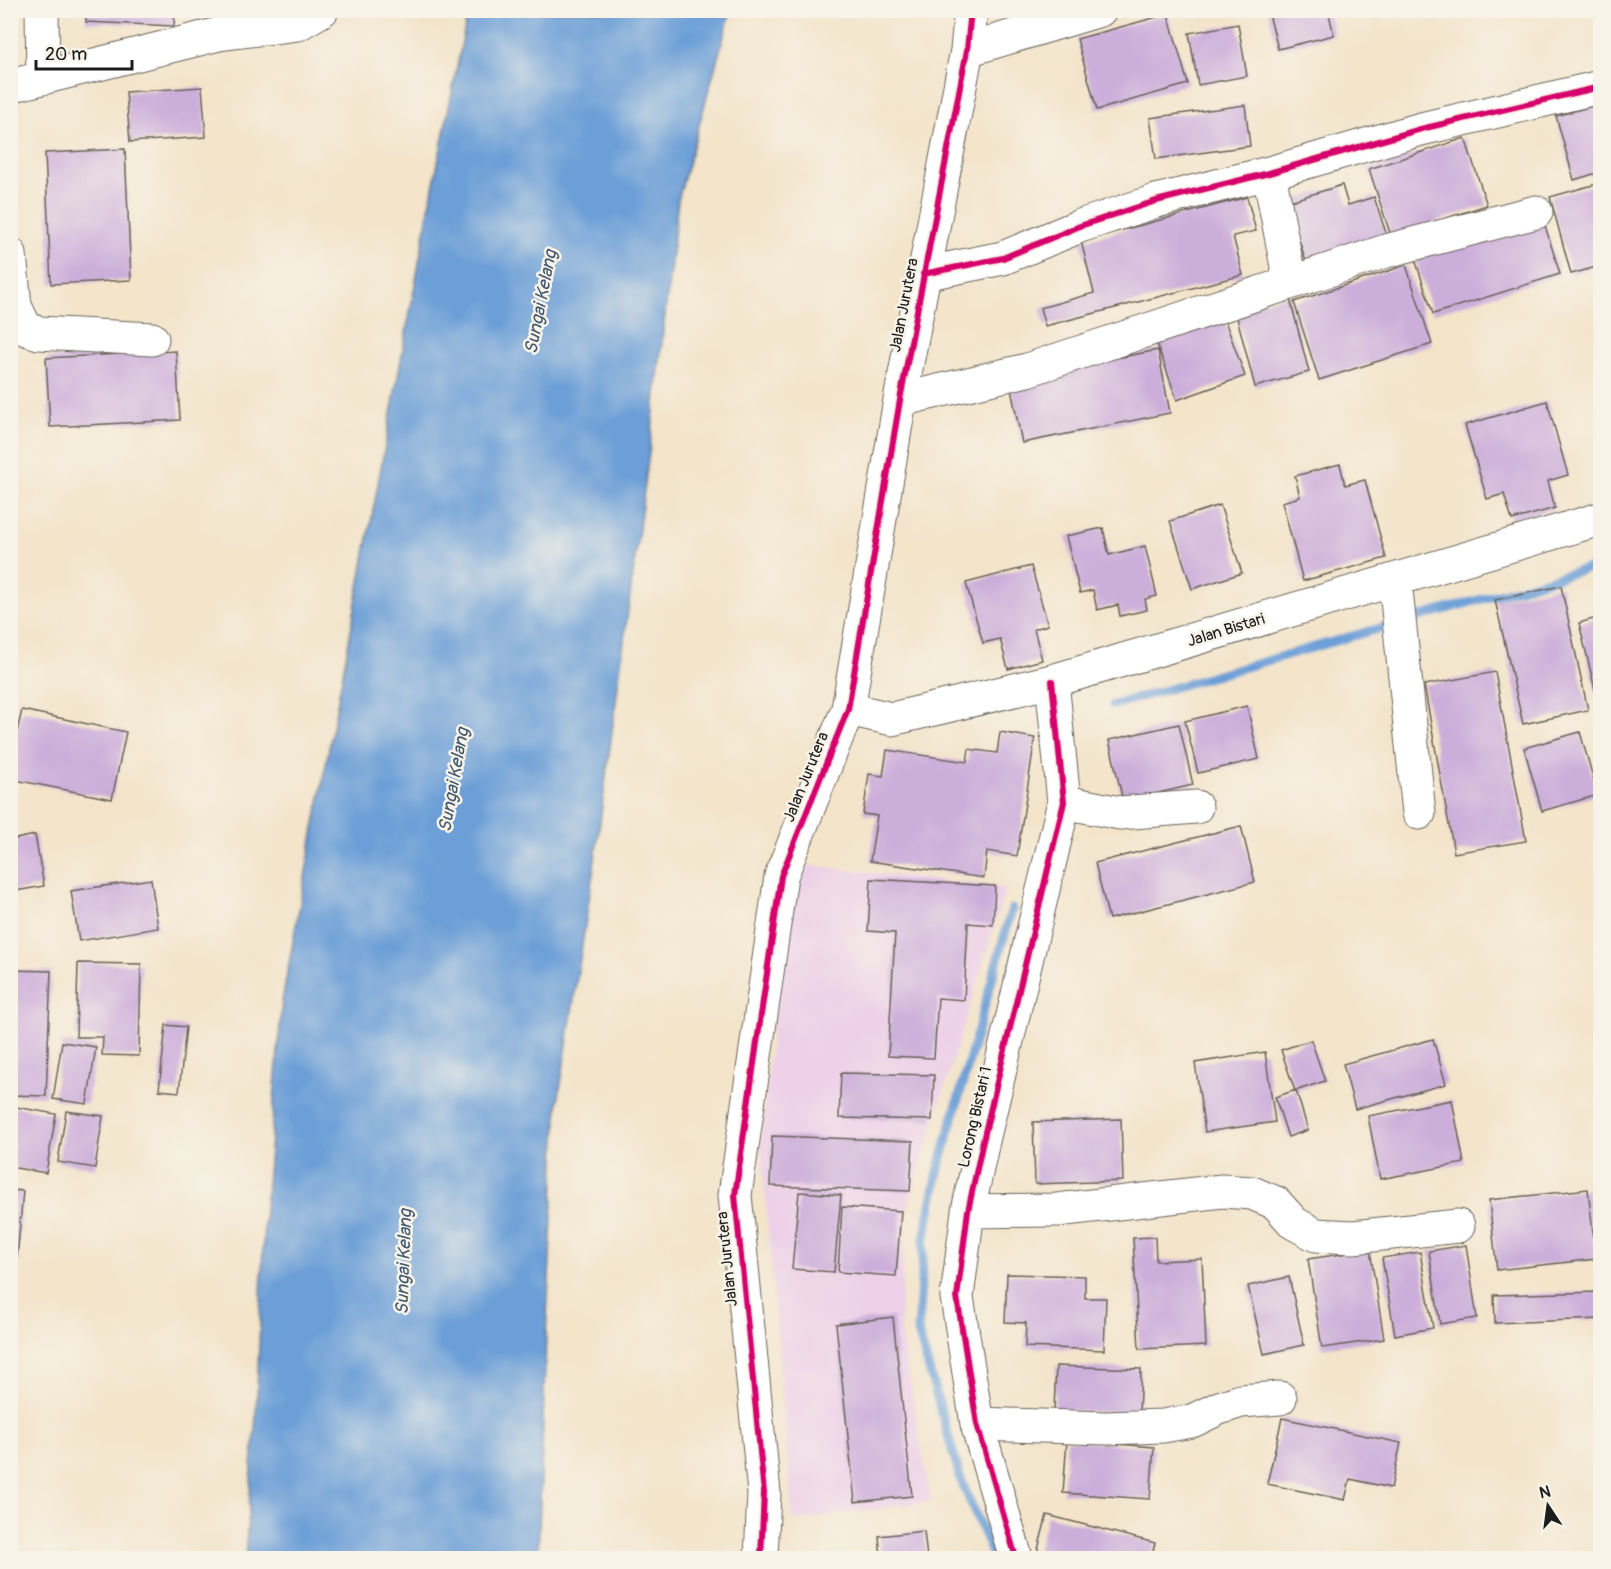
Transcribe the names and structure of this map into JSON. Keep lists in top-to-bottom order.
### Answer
{
  "streets": {
    "street": ["Jalan Jurutera", "Jalan Bistari", "Lorong Bistari 1"]
  },
  "crossings": [
    ["Jalan Jurutera", "Jalan Bistari"],
    ["Jalan Bistari", "Lorong Bistari 1"]
  ],
  "water": ["Sungai Kelang"],
  "scale_bar": "20 m",
  "north": "top"
}
